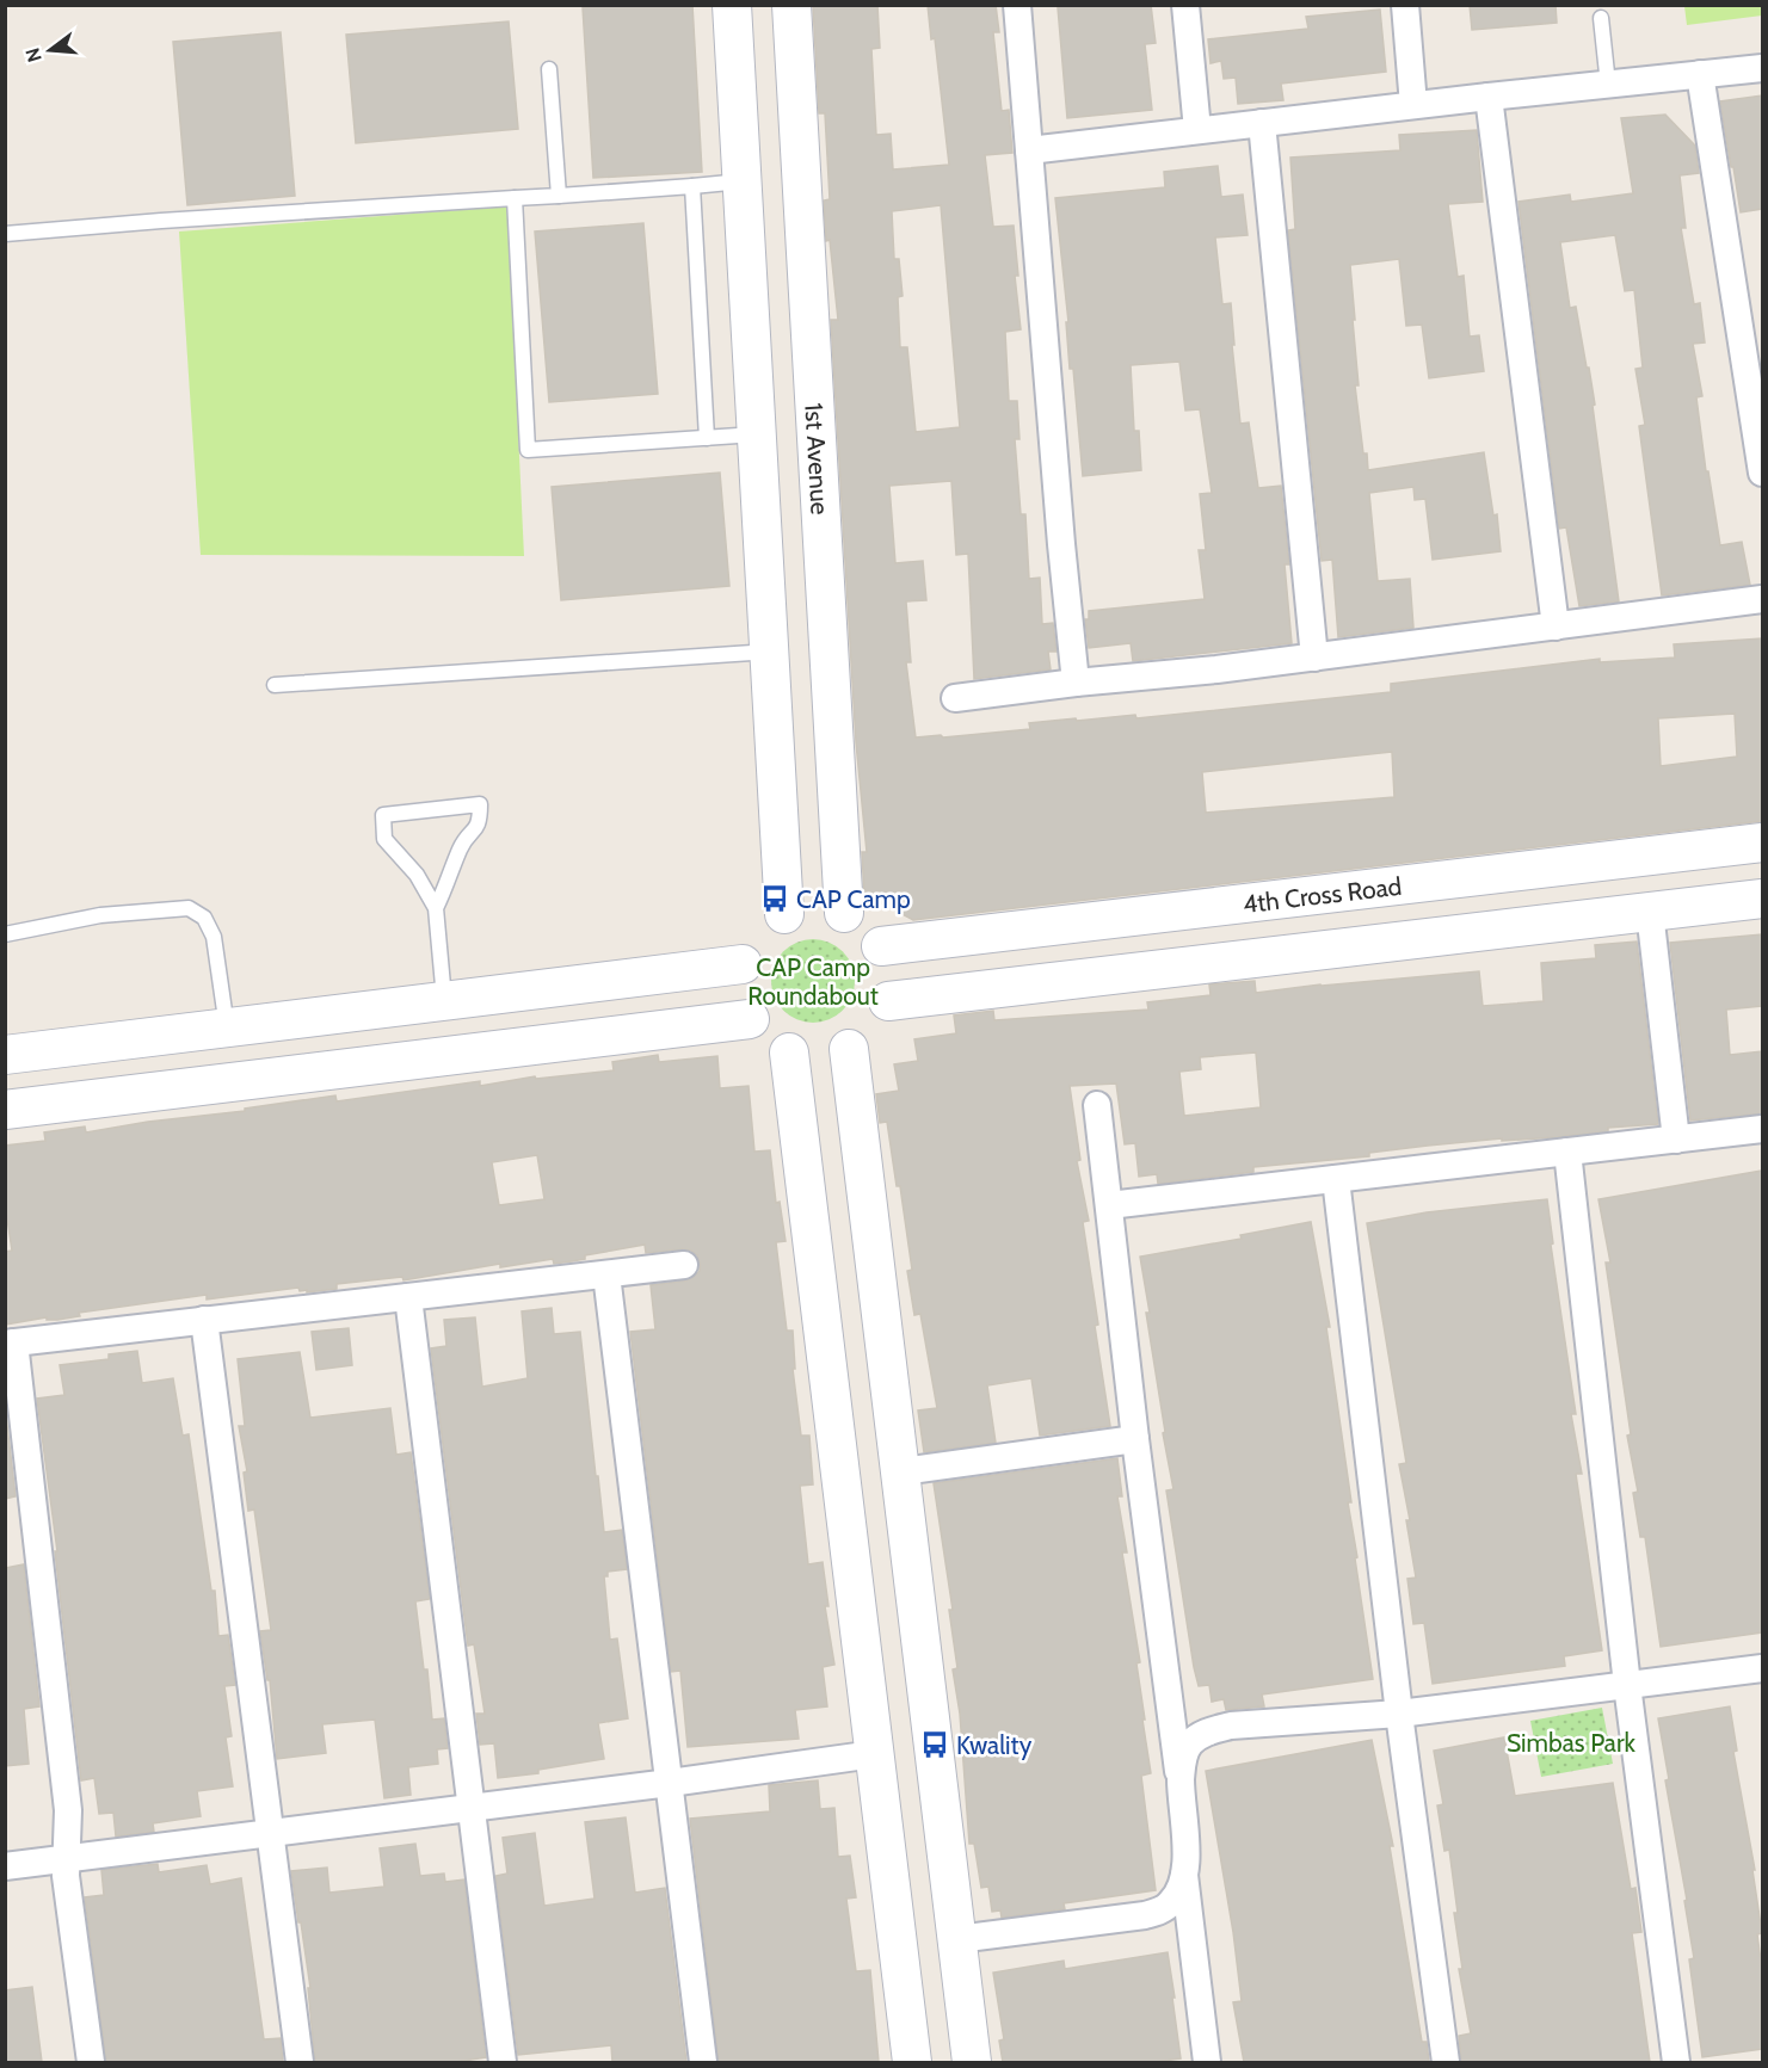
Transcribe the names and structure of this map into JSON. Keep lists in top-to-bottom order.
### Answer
{
  "streets": {
    "main road": ["1st Avenue", "4th Cross Road"]
  },
  "crossings": [
    ["1st Avenue", "4th Cross Road"]
  ],
  "parks": ["CAP Camp Roundabout", "Simbas Park"],
  "places": {
    "bus stop": ["CAP Camp", "Kwality"]
  },
  "north": "left"
}
